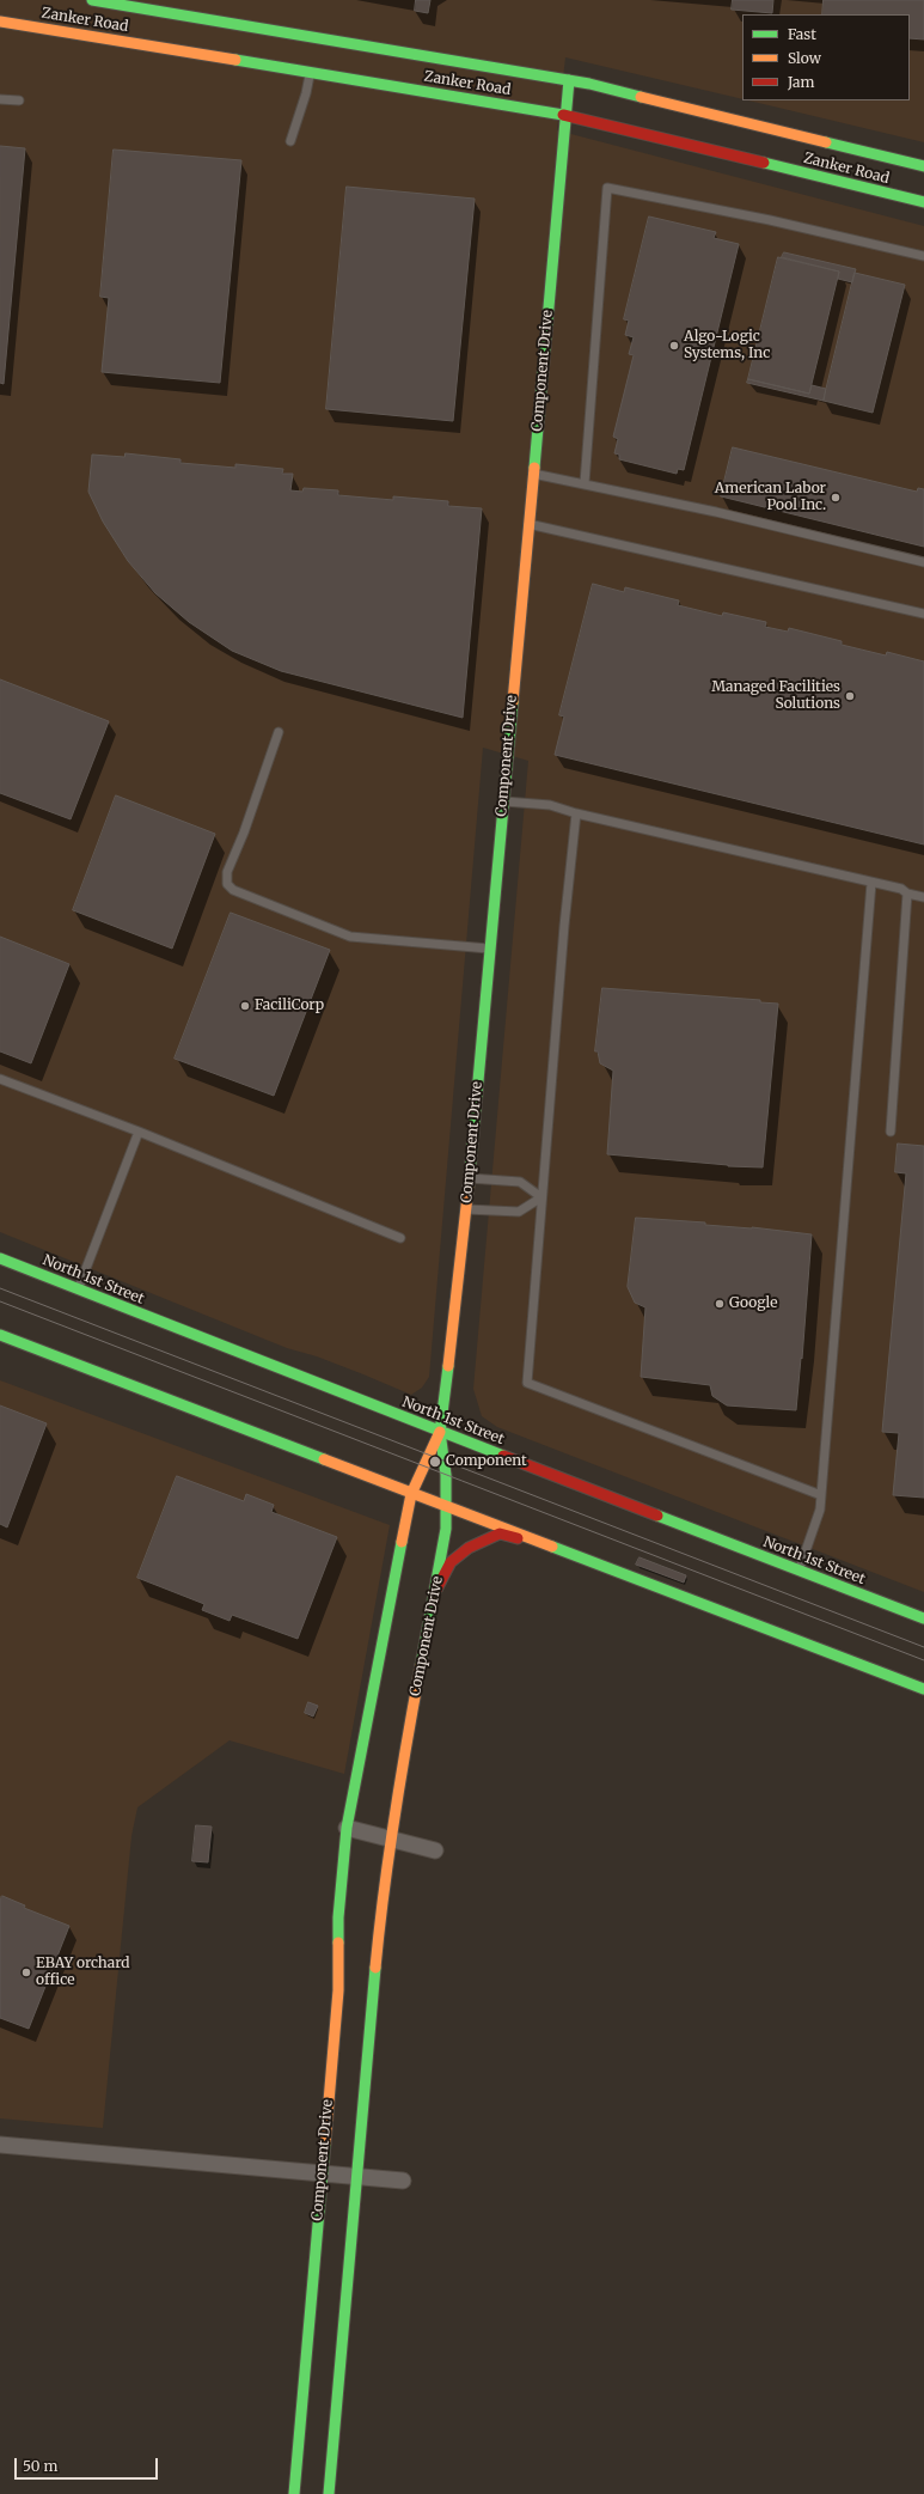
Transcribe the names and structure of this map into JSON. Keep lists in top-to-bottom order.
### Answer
{
  "streets": {
    "main road": ["Zanker Road", "Component Drive", "North 1st Street"]
  },
  "crossings": [
    ["Zanker Road", "Component Drive"],
    ["Component Drive", "North 1st Street"]
  ],
  "places": [
    "Algo-Logic Systems, Inc",
    "American Labor Pool Inc.",
    "Managed Facilities Solutions",
    "FaciliCorp",
    "Google",
    "Component",
    "EBAY orchard office"
  ],
  "legend": ["Fast", "Slow", "Jam"],
  "scale_bar": "50 m"
}
